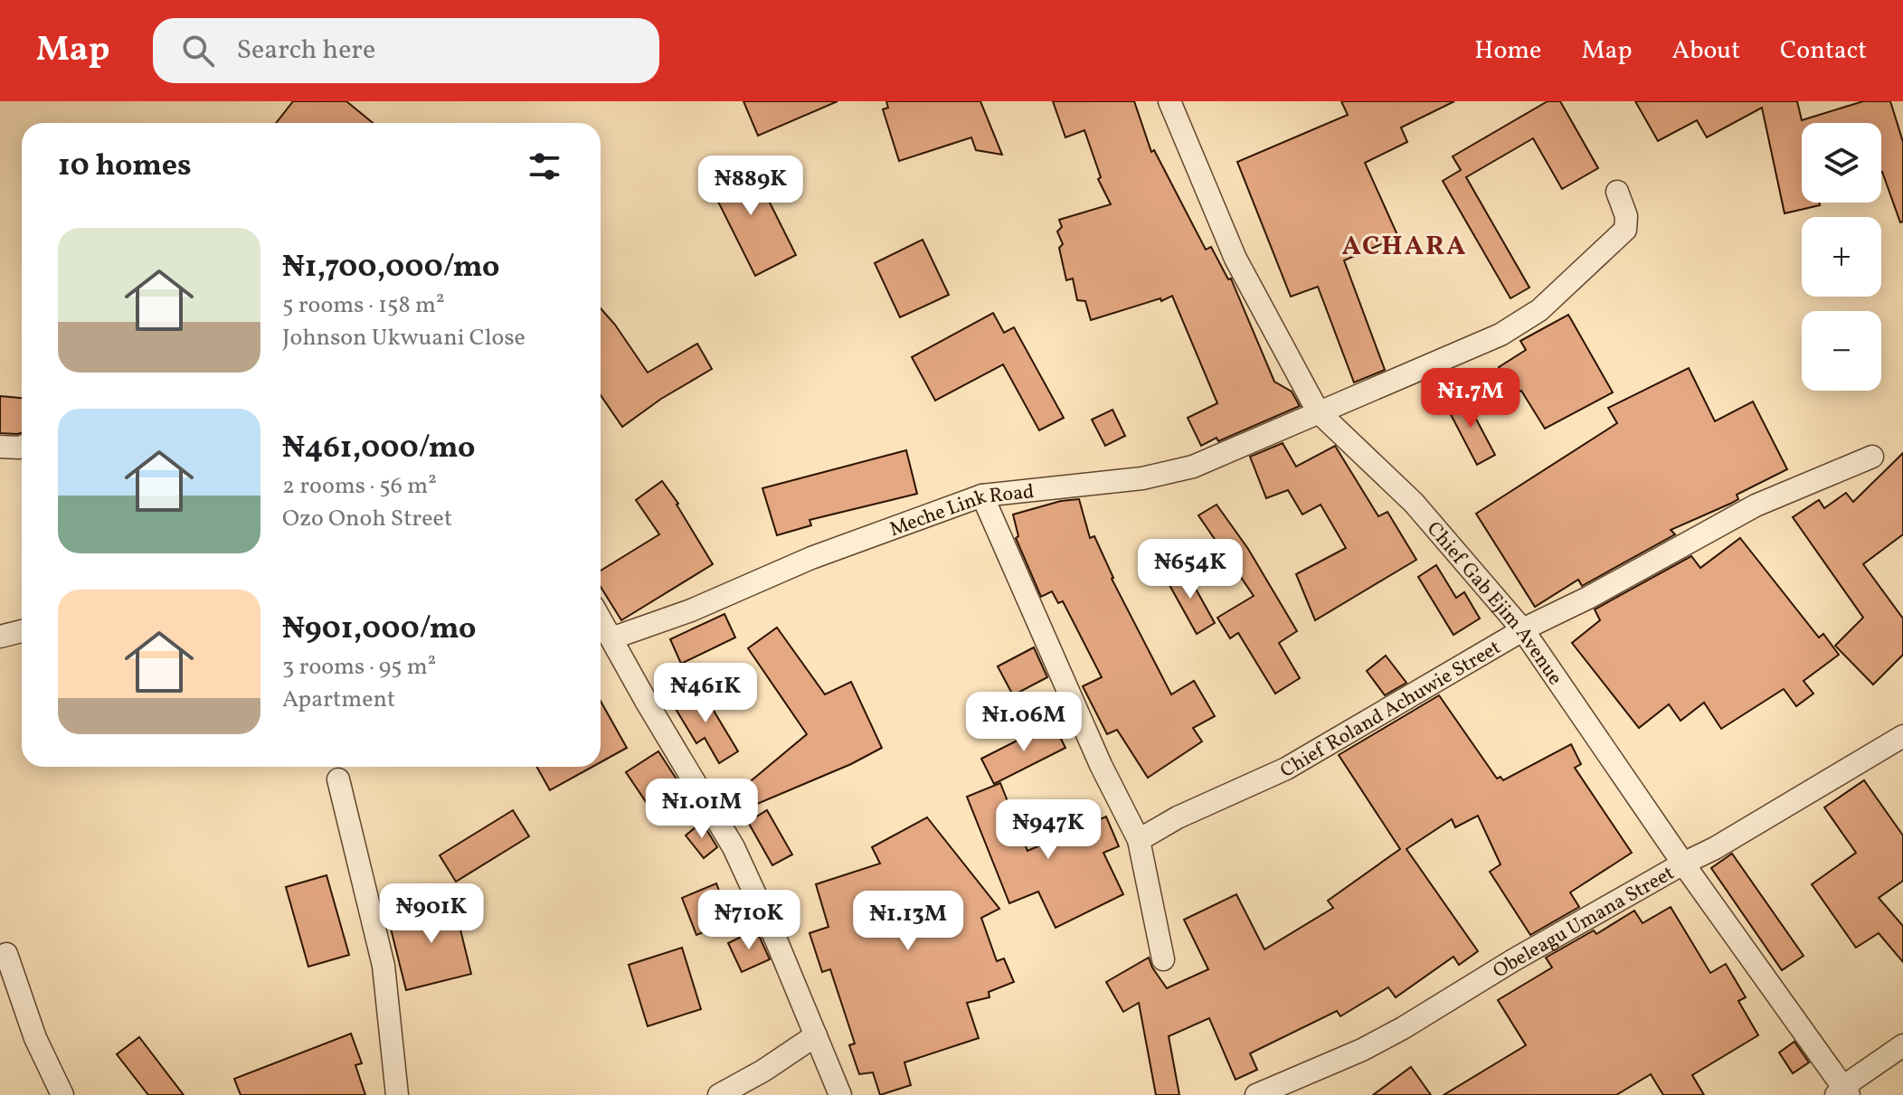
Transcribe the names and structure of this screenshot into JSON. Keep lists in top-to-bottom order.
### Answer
{
  "streets": {
    "street": [
      "Meche Link Road",
      "Chief Gab Ejim Avenue",
      "Chief Roland Achuwie Street",
      "Obeleagu Umana Street"
    ]
  },
  "crossings": [
    ["Meche Link Road", "Chief Gab Ejim Avenue"],
    ["Chief Gab Ejim Avenue", "Chief Roland Achuwie Street"],
    ["Chief Gab Ejim Avenue", "Obeleagu Umana Street"]
  ],
  "districts": ["ACHARA"],
  "page": {
    "header": "Map",
    "search": "Search here",
    "nav": [
      "Home",
      "Map",
      "About",
      "Contact"
    ],
    "map_buttons": ["+", "−"],
    "heading": "10 homes",
    "price": [
      "₦889K",
      "₦1.7M",
      "₦654K",
      "₦461K",
      "₦1.06M",
      "₦1.01M",
      "₦947K",
      "₦901K",
      "₦710K",
      "₦1.13M"
    ],
    "list": [
      {
        "name": "₦1,700,000/mo",
        "note": "5 rooms · 158 m² · Johnson Ukwuani Close"
      },
      {
        "name": "₦461,000/mo",
        "note": "2 rooms · 56 m² · Ozo Onoh Street"
      },
      {
        "name": "₦901,000/mo",
        "note": "3 rooms · 95 m² · Apartment"
      }
    ]
  }
}
